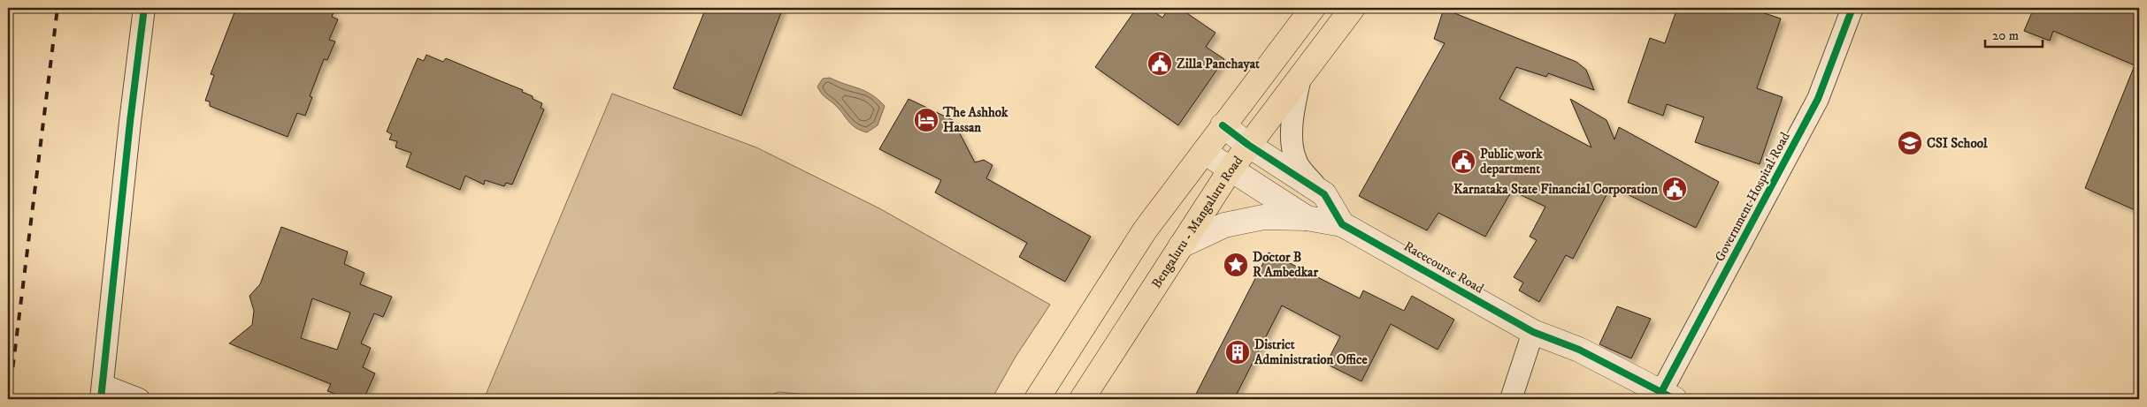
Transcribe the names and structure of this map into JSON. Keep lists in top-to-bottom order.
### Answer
{
  "streets": {
    "main road": ["Bengaluru - Mangaluru Road"],
    "street": ["Government Hospital Road", "Racecourse Road"]
  },
  "crossings": [
    ["Government Hospital Road", "Racecourse Road"]
  ],
  "places": {
    "public building": ["Zilla Panchayat", "Public work department", "Karnataka State Financial Corporation"],
    "hotel": ["The Ashhok Hassan"],
    "school or university": ["CSI School"],
    "place": ["Doctor B R Ambedkar"],
    "building": ["District Administration Office"]
  },
  "scale_bar": "20 m"
}
